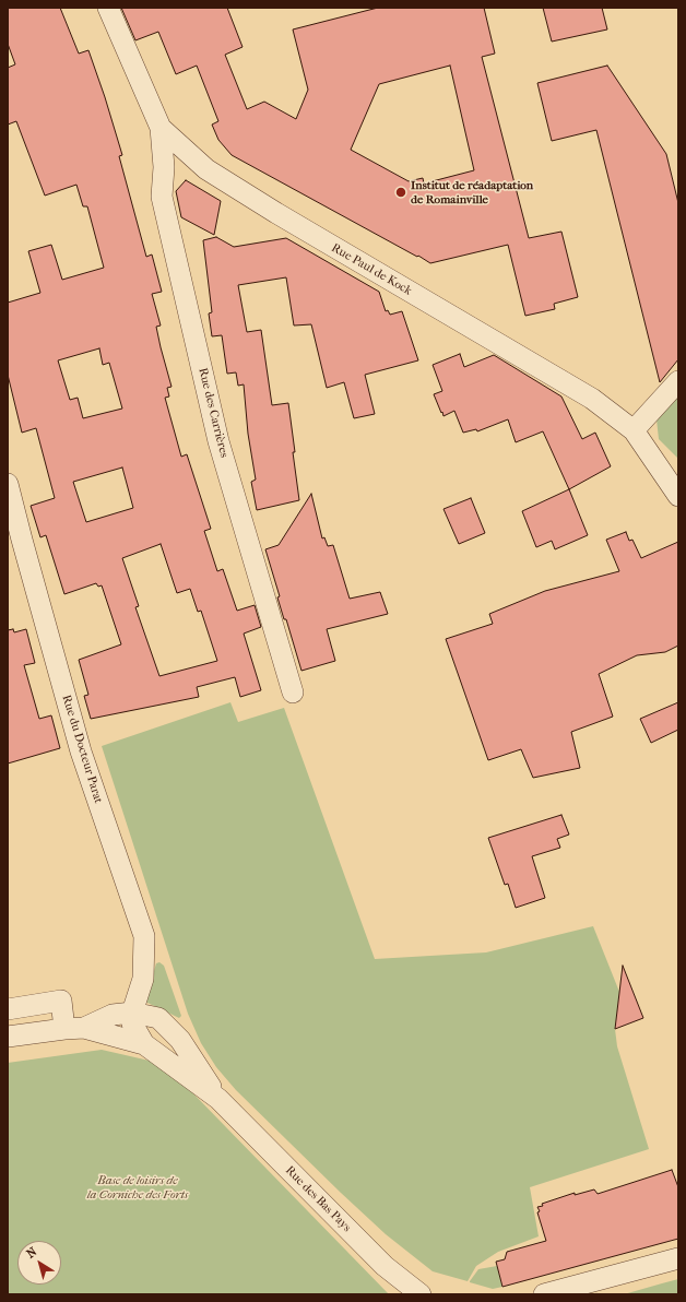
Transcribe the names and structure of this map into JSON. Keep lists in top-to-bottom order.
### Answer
{
  "streets": {
    "street": [
      "Rue Paul de Kock",
      "Rue des Carrières",
      "Rue du Docteur Parat",
      "Rue des Bas Pays"
    ]
  },
  "crossings": [
    ["Rue Paul de Kock", "Rue des Carrières"],
    ["Rue du Docteur Parat", "Rue des Bas Pays"]
  ],
  "parks": ["Base de loisirs de la Corniche des Forts"],
  "places": ["Institut de réadaptation de Romainville"],
  "north": "top left"
}
